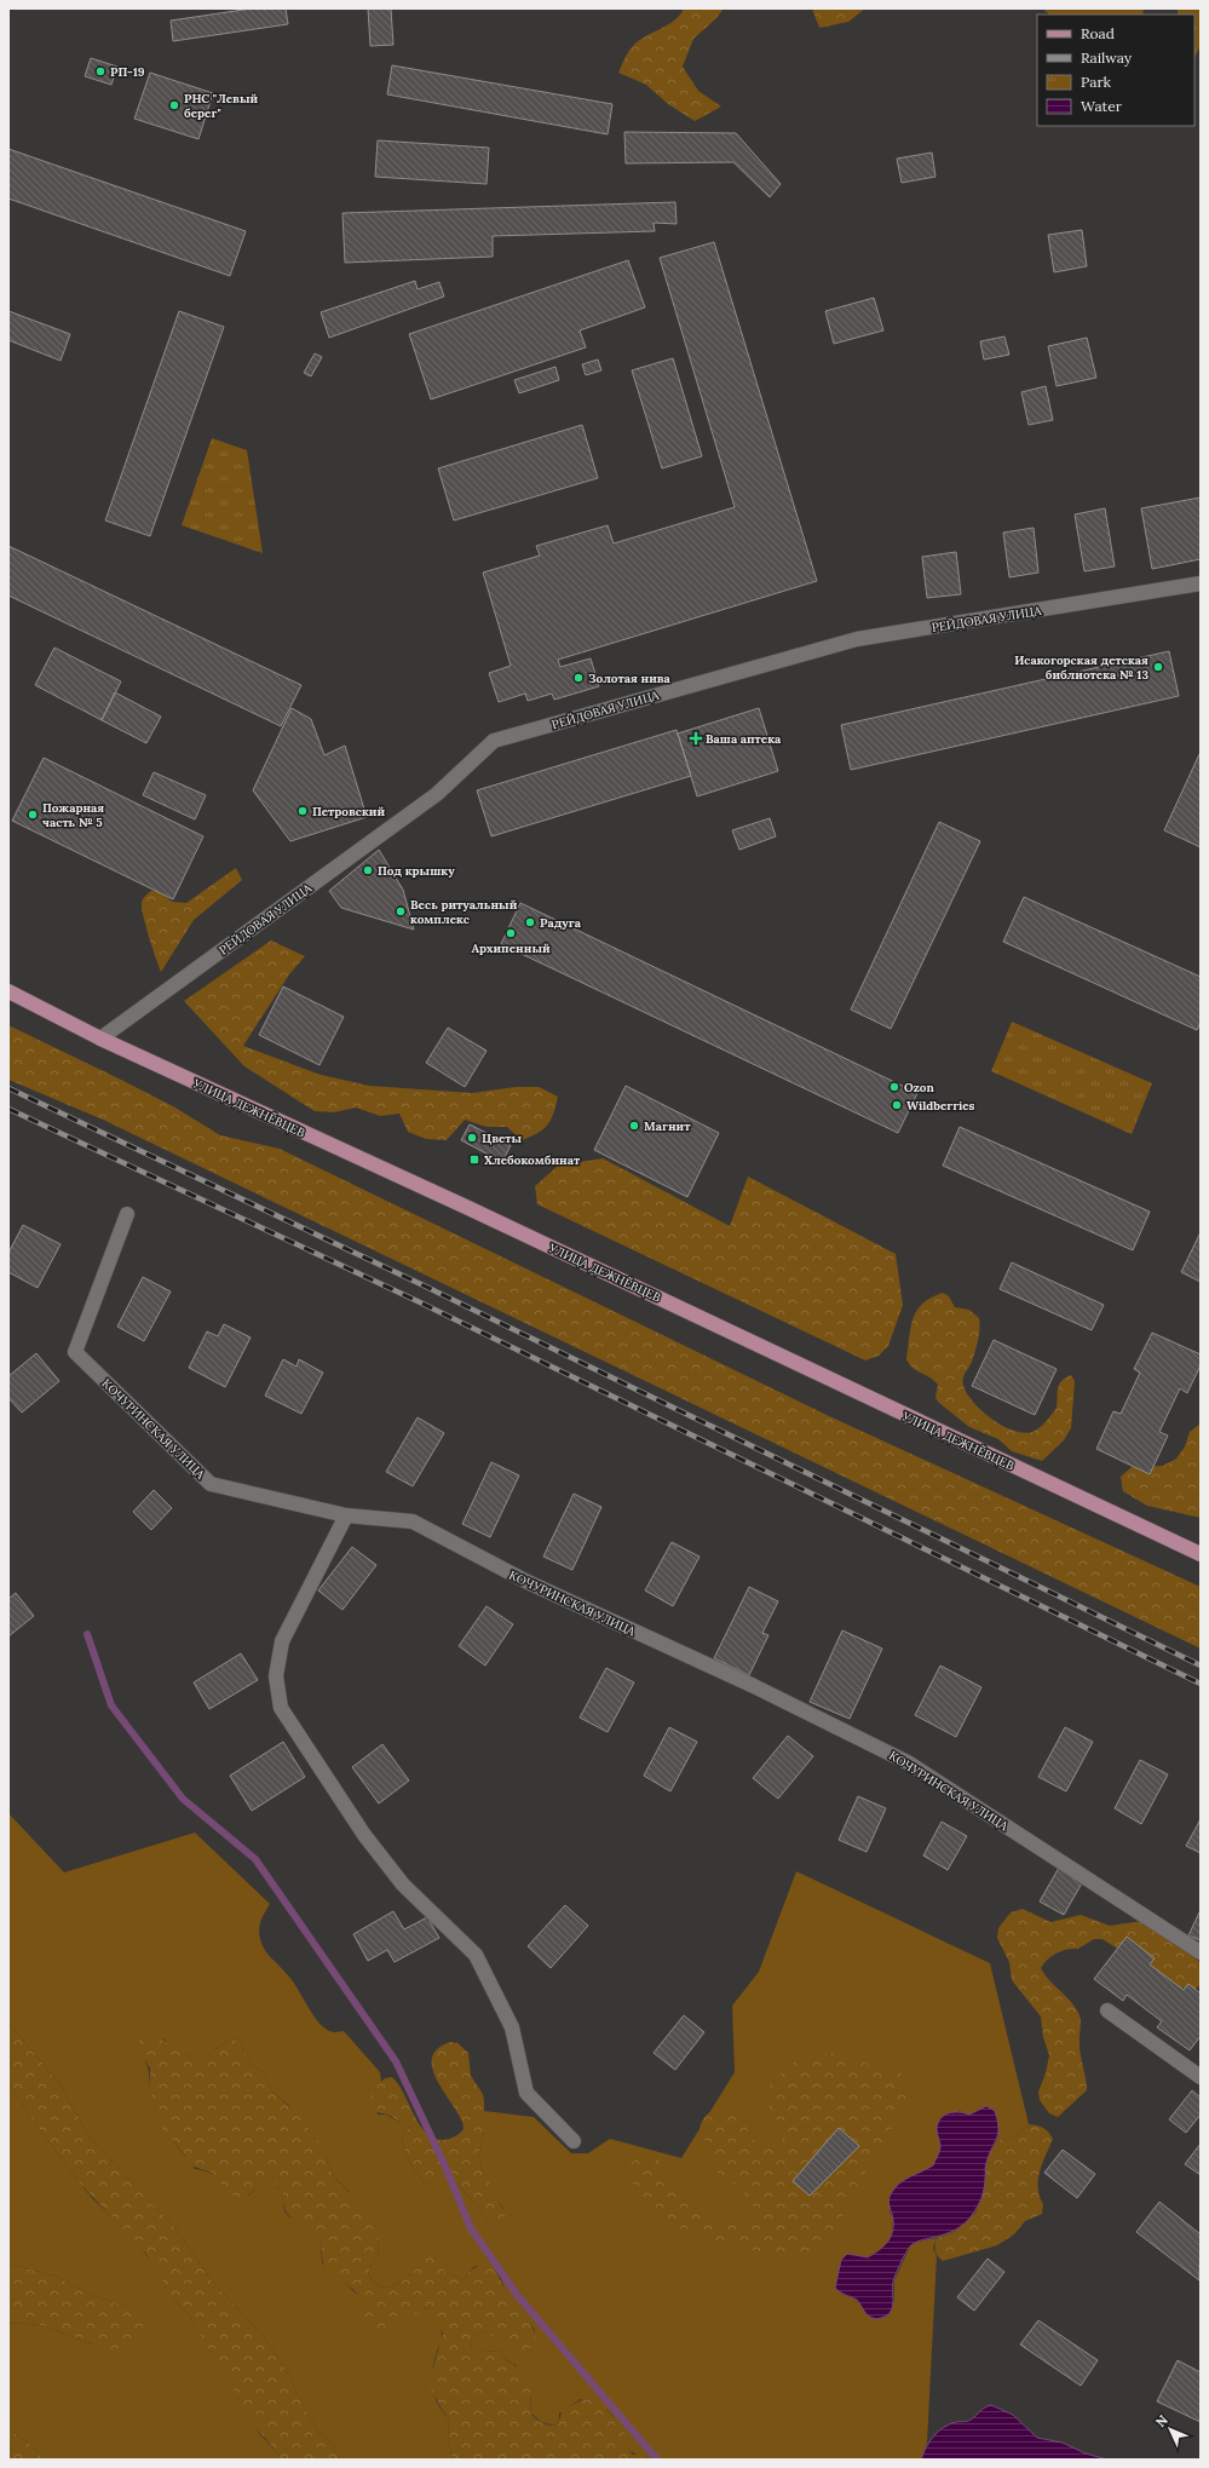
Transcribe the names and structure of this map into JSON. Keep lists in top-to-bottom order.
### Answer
{
  "streets": {
    "main road": ["УЛИЦА ДЕЖНЁВЦЕВ"],
    "street": ["РЕЙДОВАЯ УЛИЦА", "КОЧУРИНСКАЯ УЛИЦА"]
  },
  "crossings": [
    ["РЕЙДОВАЯ УЛИЦА", "УЛИЦА ДЕЖНЁВЦЕВ"]
  ],
  "places": {
    "other": [
      "РП-19",
      "РНС \"Левый берег\"",
      "Исакогорская детская библиотека № 13",
      "Золотая нива",
      "Петровский",
      "Пожарная часть № 5",
      "Под крышку",
      "Весь ритуальный комплекс",
      "Радуга",
      "Архипенный",
      "Ozon",
      "Wildberries",
      "Магнит",
      "Цветы"
    ],
    "health": ["Ваша аптека"],
    "transit": ["Хлебокомбинат"]
  },
  "legend": [
    "Road",
    "Railway",
    "Park",
    "Water"
  ],
  "north": "top left"
}
